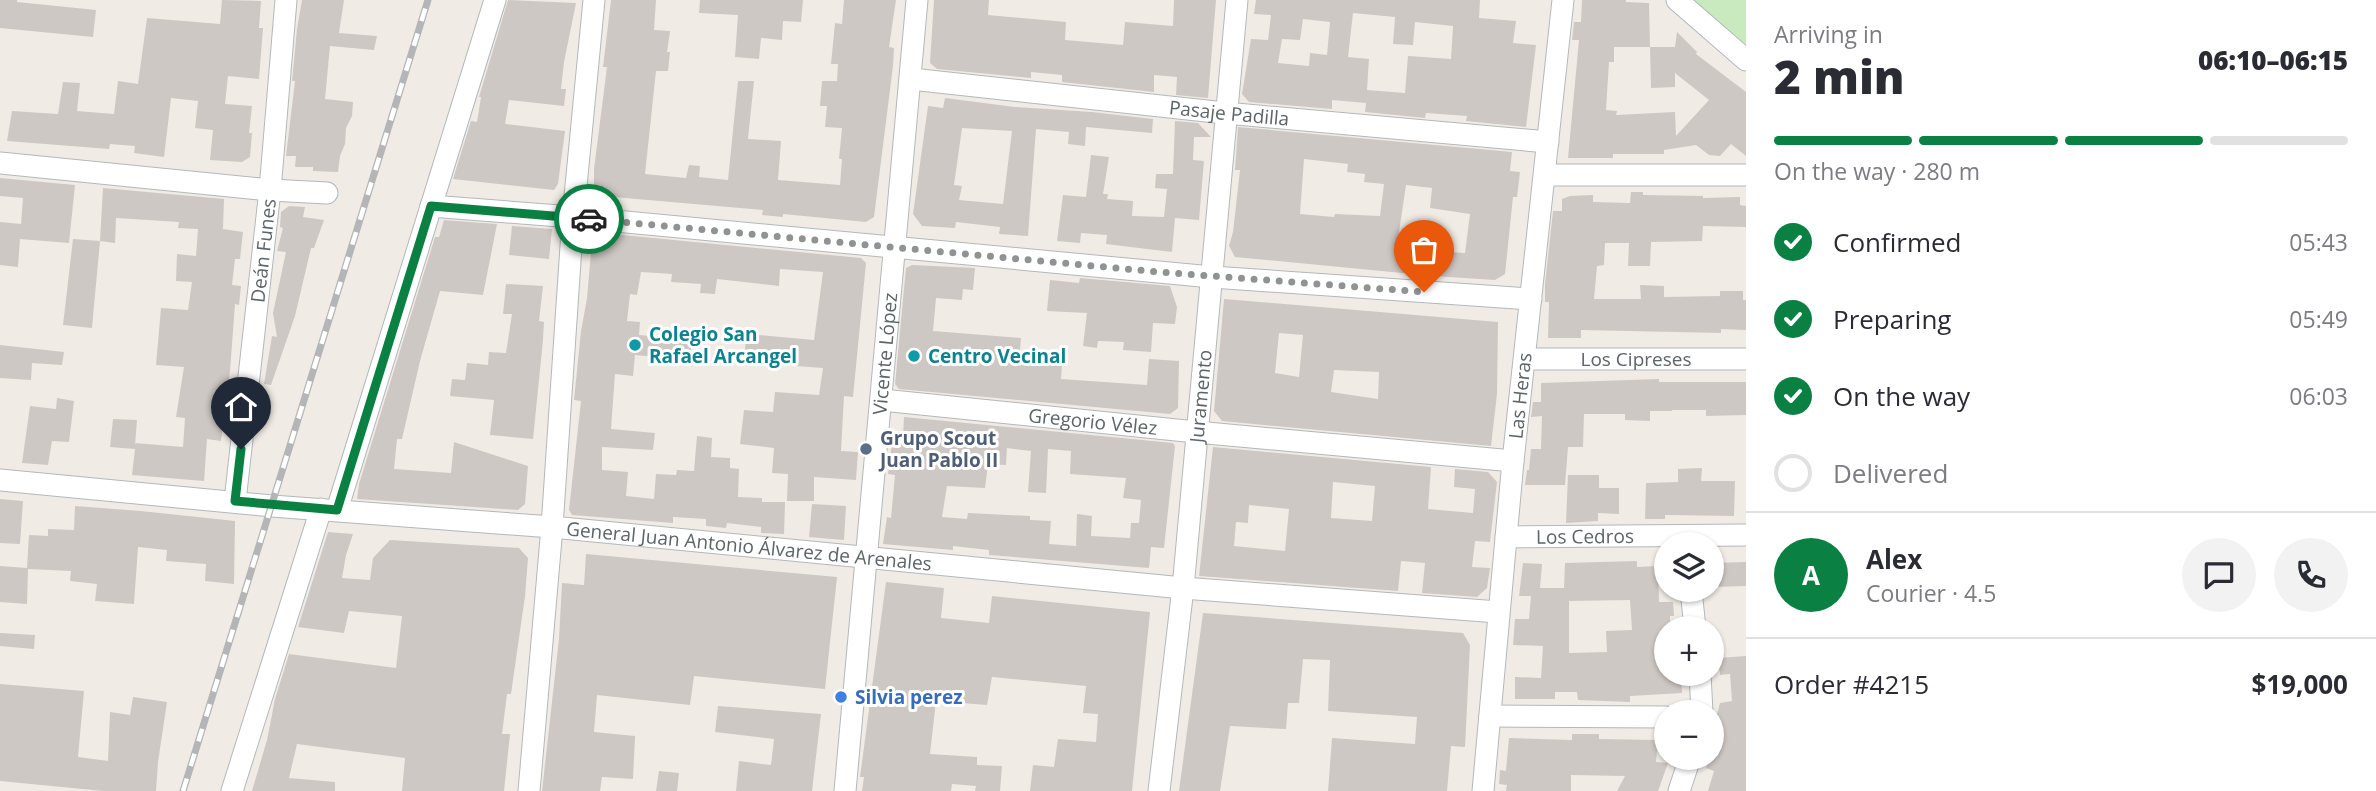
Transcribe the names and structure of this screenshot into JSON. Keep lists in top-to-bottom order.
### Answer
{
  "streets": {
    "street": [
      "Pasaje Padilla",
      "Deán Funes",
      "Vicente López",
      "Los Cipreses",
      "Las Heras",
      "Juramento",
      "Gregorio Vélez",
      "Los Cedros",
      "General Juan Antonio Álvarez de Arenales"
    ]
  },
  "crossings": [
    ["Pasaje Padilla", "Vicente López"],
    ["Pasaje Padilla", "Las Heras"],
    ["Pasaje Padilla", "Juramento"],
    ["Deán Funes", "General Juan Antonio Álvarez de Arenales"],
    ["Vicente López", "Gregorio Vélez"],
    ["Vicente López", "General Juan Antonio Álvarez de Arenales"],
    ["Los Cipreses", "Las Heras"],
    ["Las Heras", "Gregorio Vélez"],
    ["Las Heras", "Los Cedros"],
    ["Las Heras", "General Juan Antonio Álvarez de Arenales"],
    ["Juramento", "Gregorio Vélez"],
    ["Juramento", "General Juan Antonio Álvarez de Arenales"]
  ],
  "places": [
    "Colegio San Rafael Arcangel",
    "Centro Vecinal",
    "Grupo Scout Juan Pablo II",
    "Silvia perez"
  ],
  "page": {
    "heading": ["2 min", "Arriving in", "06:10–06:15"],
    "panel": [
      "Alex",
      "Courier · 4.5",
      "Order #4215",
      "$19,000"
    ],
    "bar": "On the way · 280 m",
    "list": [
      ["Confirmed", "05:43"],
      ["Preparing", "05:49"],
      ["On the way", "06:03"],
      "Delivered"
    ],
    "map_buttons": ["+", "−"],
    "round": "A"
  }
}
